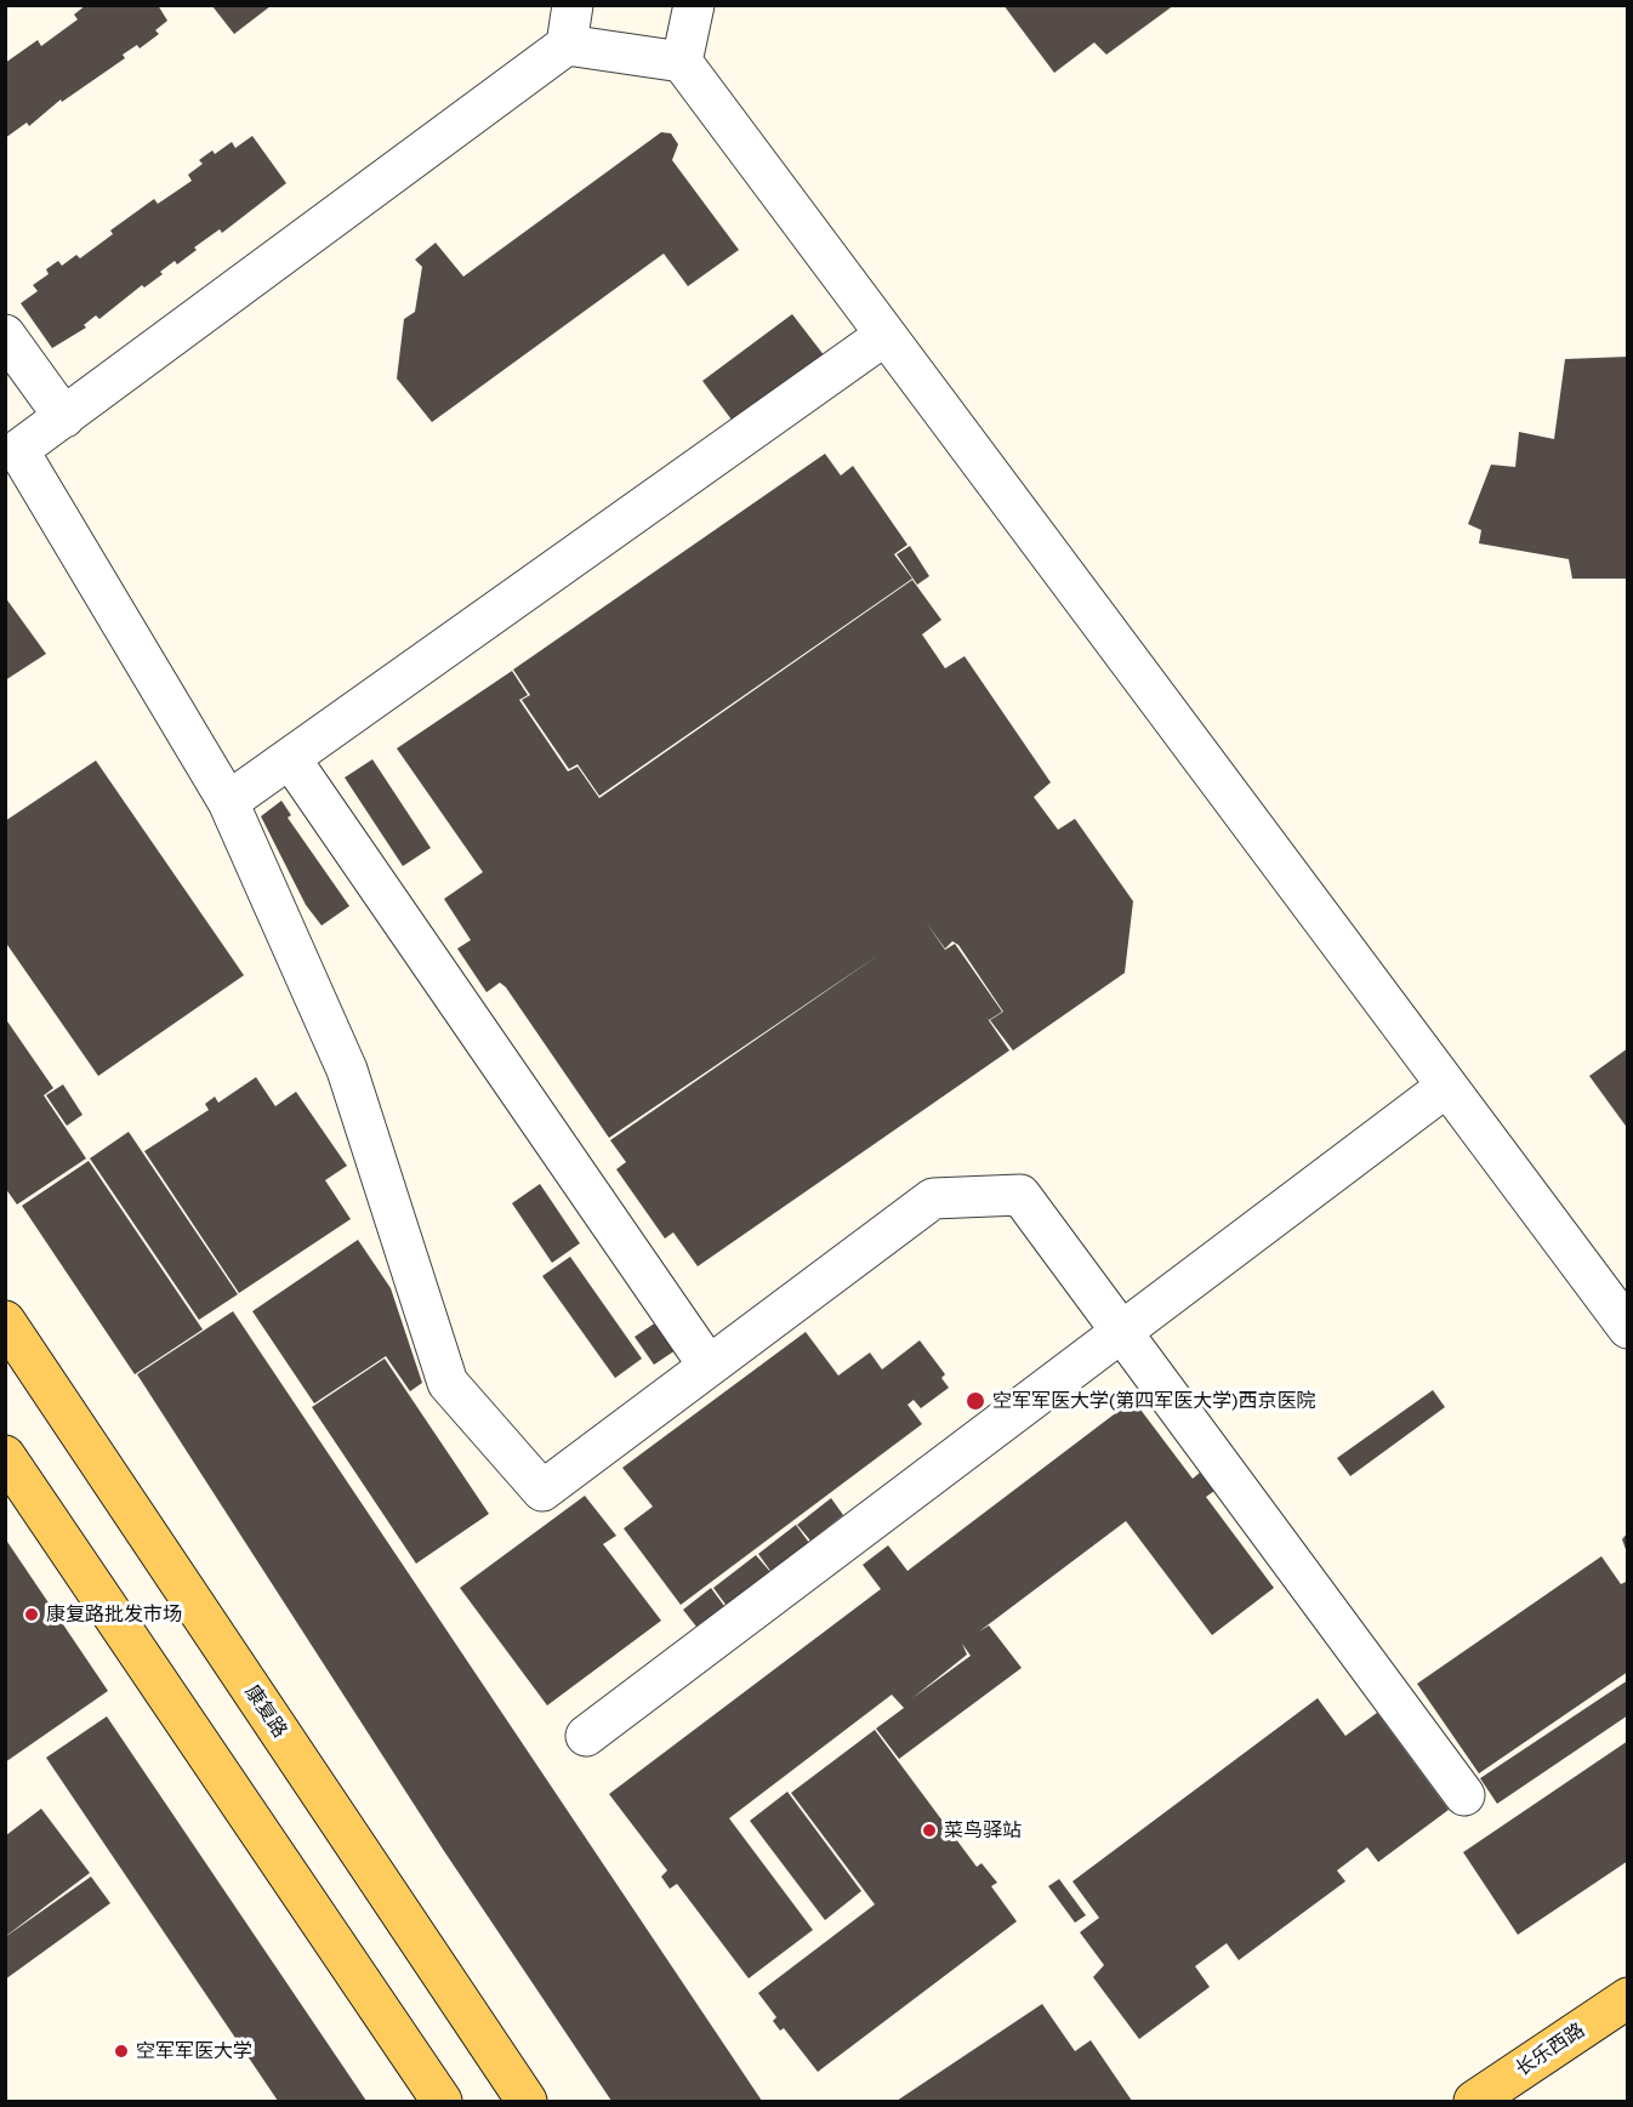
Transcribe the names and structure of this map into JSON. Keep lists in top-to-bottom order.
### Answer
{
  "streets": {
    "main road": ["康复路", "长乐西路"]
  },
  "places": [
    "空军军医大学(第四军医大学)西京医院",
    "康复路批发市场",
    "菜鸟驿站",
    "空军军医大学"
  ]
}
